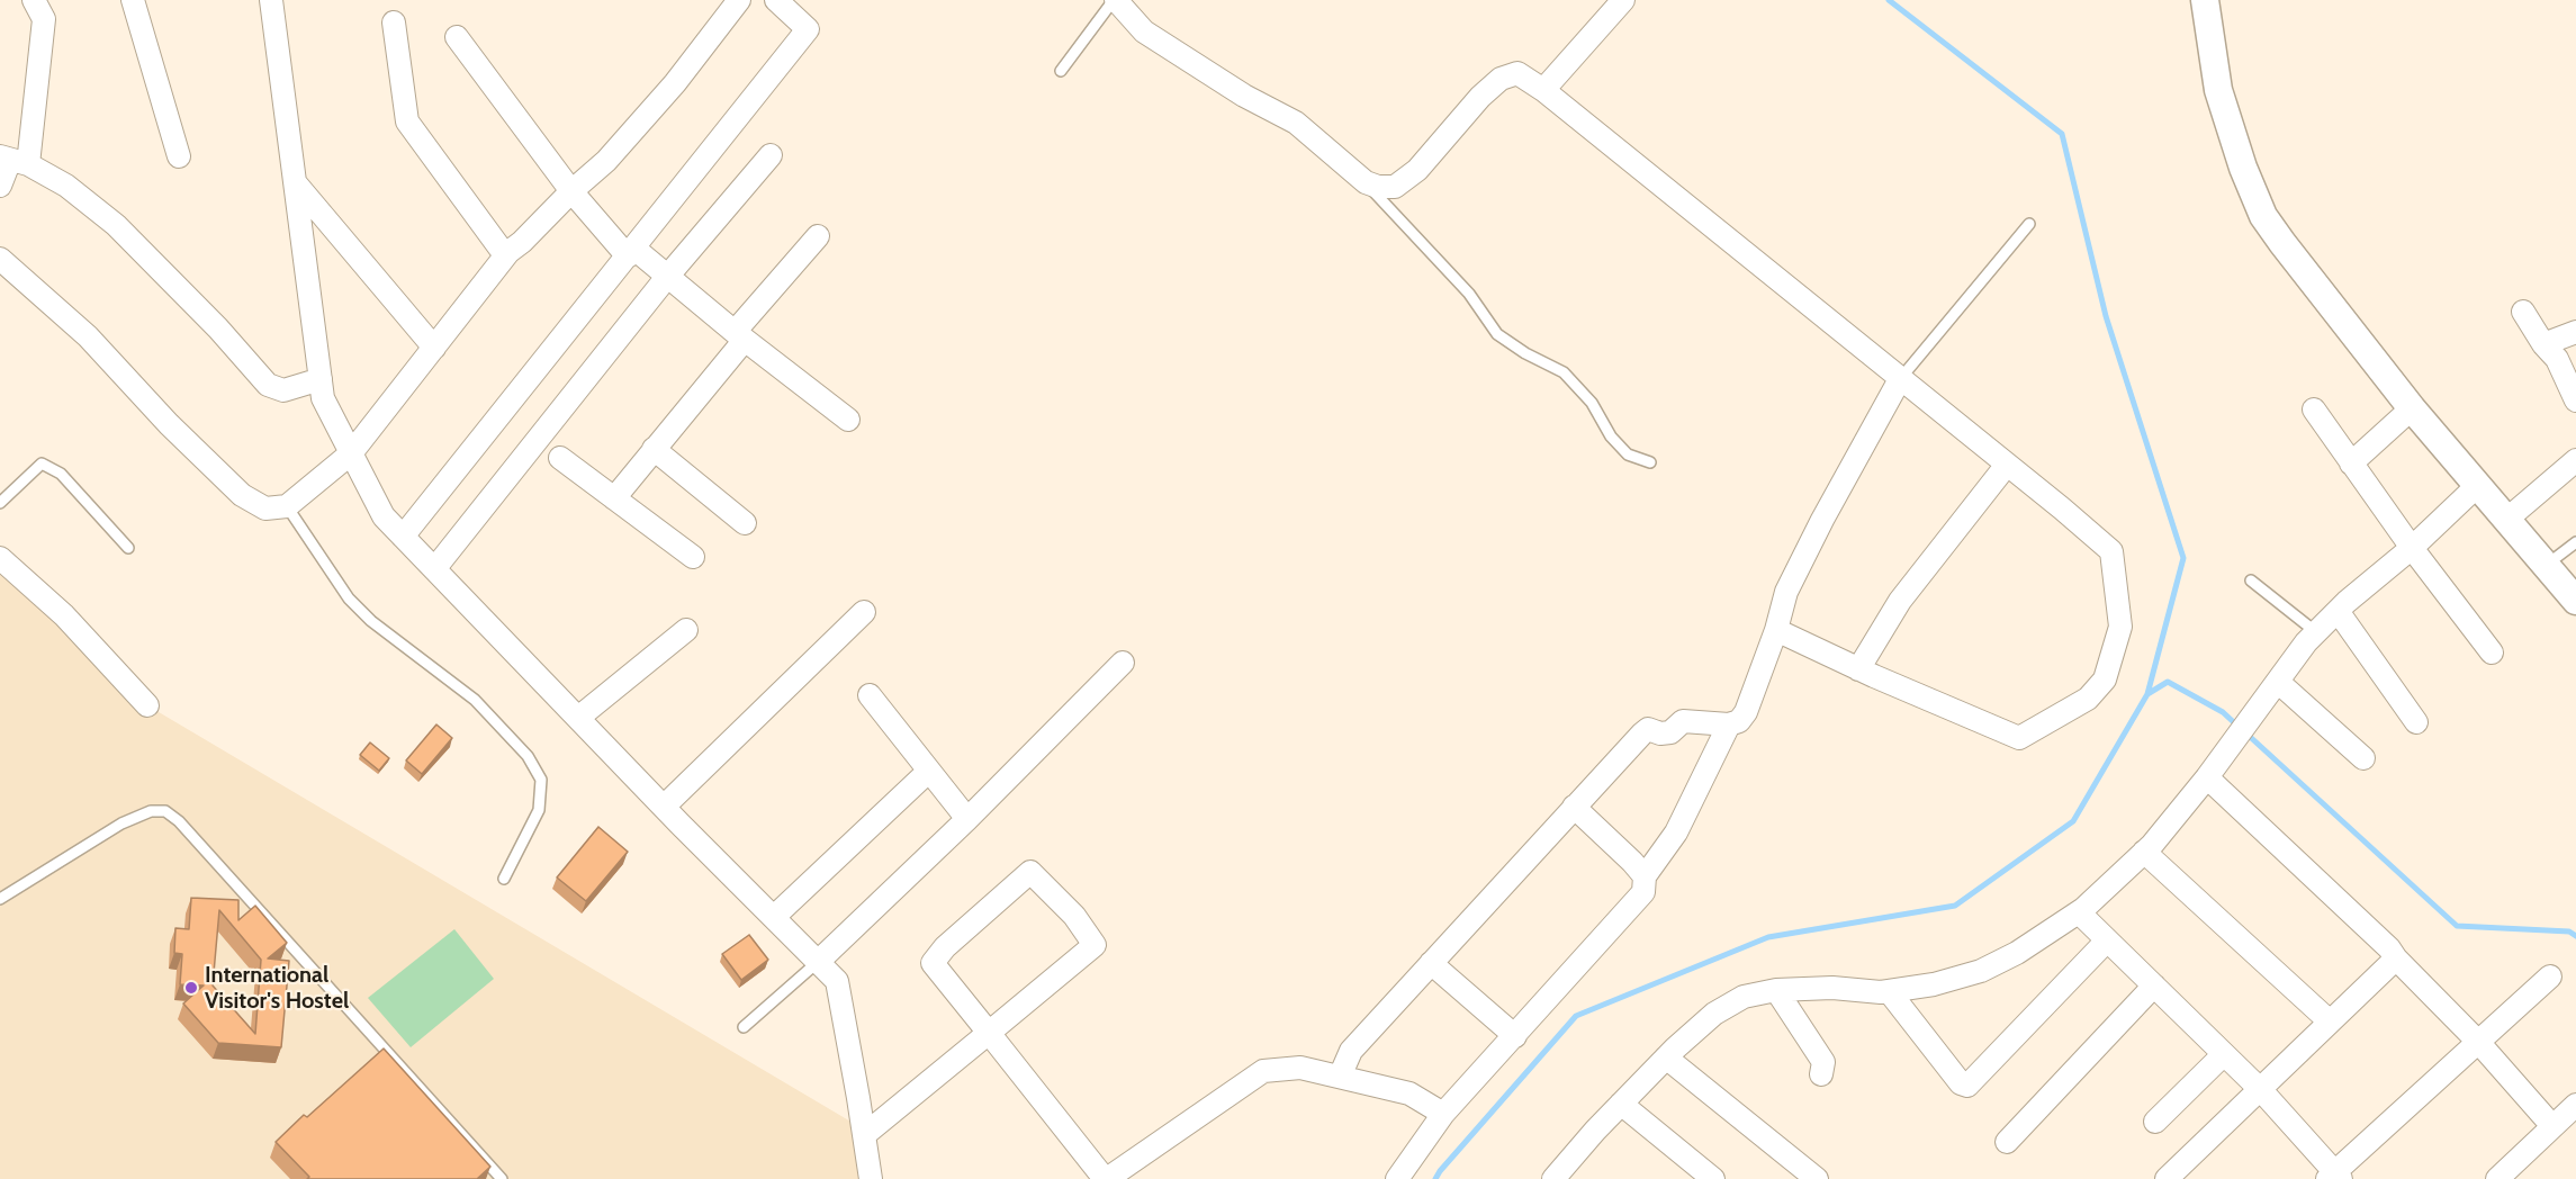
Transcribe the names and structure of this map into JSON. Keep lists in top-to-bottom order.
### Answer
{
  "places": ["International Visitor's Hostel"]
}
